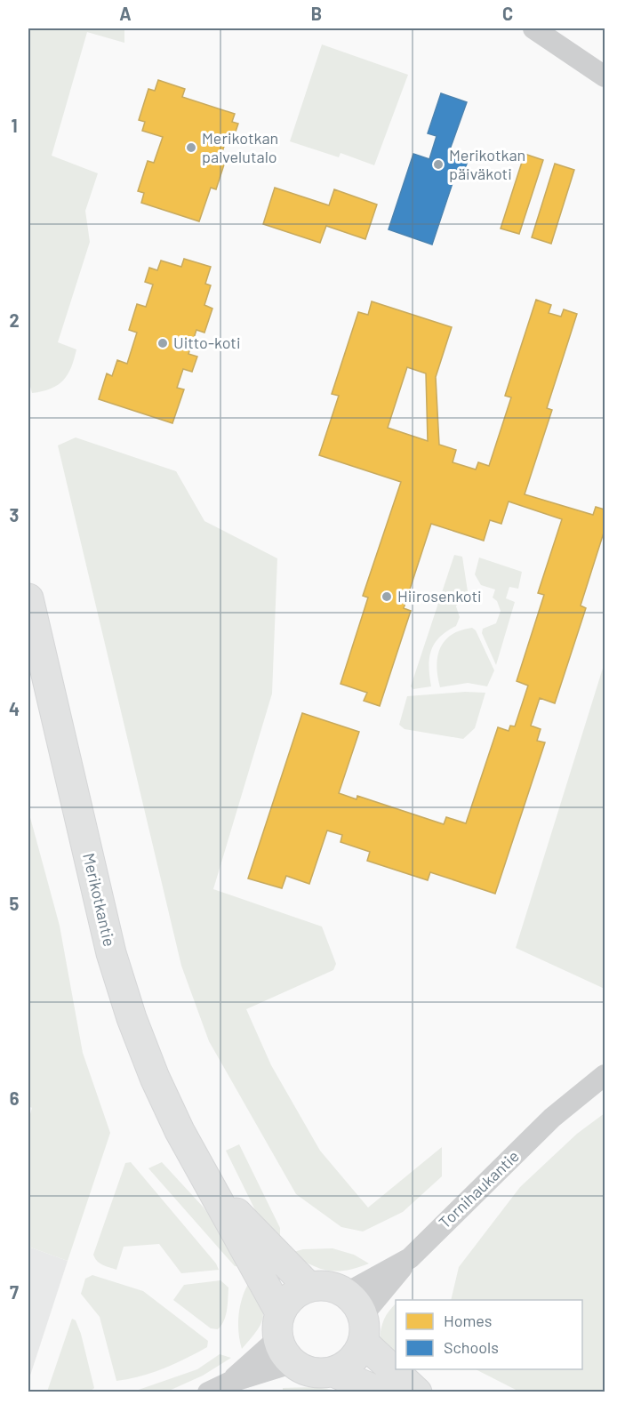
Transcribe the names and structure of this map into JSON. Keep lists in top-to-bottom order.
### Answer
{
  "streets": {
    "street": ["Merikotkantie", "Tornihaukantie"]
  },
  "crossings": [
    ["Merikotkantie", "Tornihaukantie"]
  ],
  "places": [
    "Merikotkan palvelutalo",
    "Merikotkan päiväkoti",
    "Uitto-koti",
    "Hiirosenkoti"
  ],
  "legend": ["Homes", "Schools"],
  "grid": {
    "columns": ["A", "B", "C"],
    "rows": [
      "1",
      "2",
      "3",
      "4",
      "5",
      "6",
      "7"
    ]
  }
}
